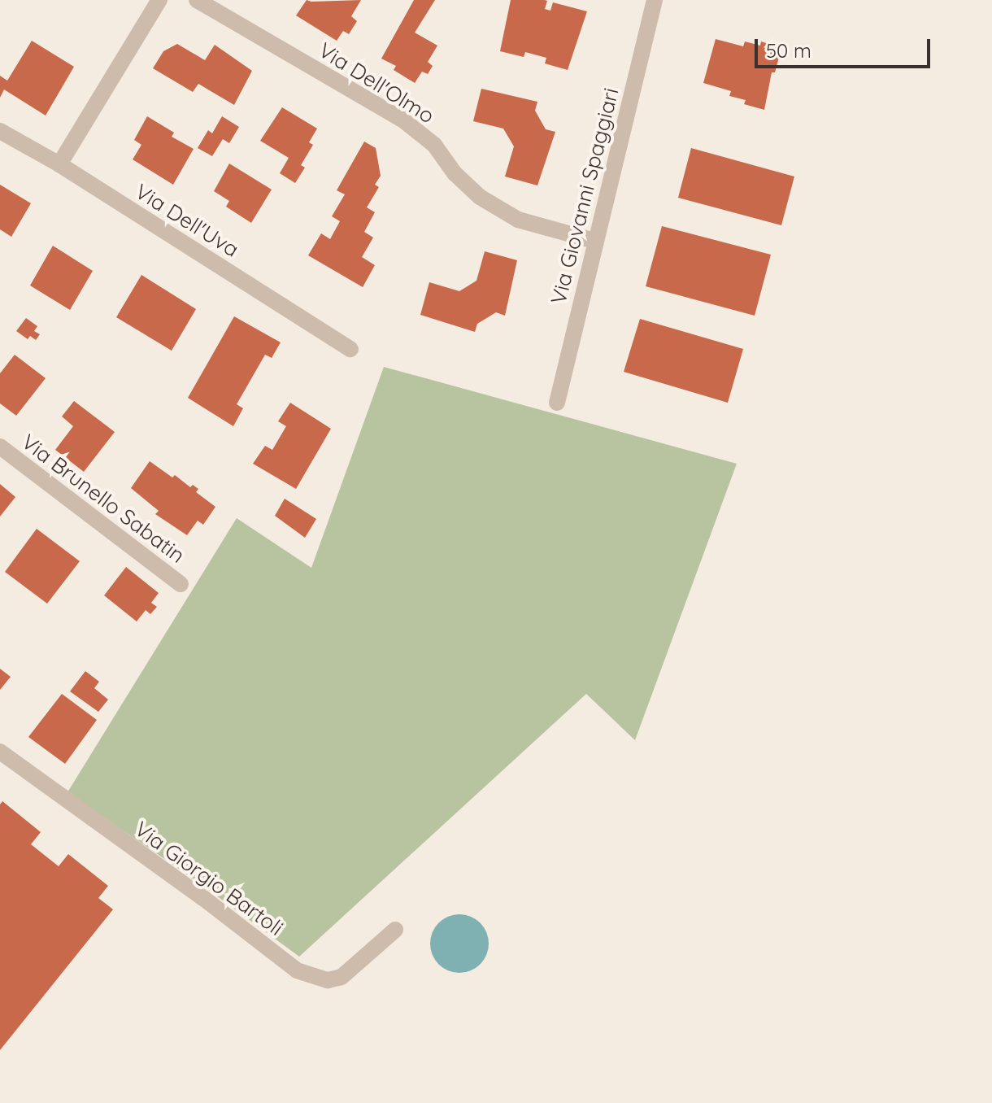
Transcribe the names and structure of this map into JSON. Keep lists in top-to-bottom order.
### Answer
{
  "streets": {
    "street": [
      "Via Dell'Olmo",
      "Via Giovanni Spaggiari",
      "Via Dell'Uva",
      "Via Brunello Sabatin",
      "Via Giorgio Bartoli"
    ]
  },
  "crossings": [
    ["Via Dell'Olmo", "Via Giovanni Spaggiari"]
  ],
  "scale_bar": "50 m"
}
